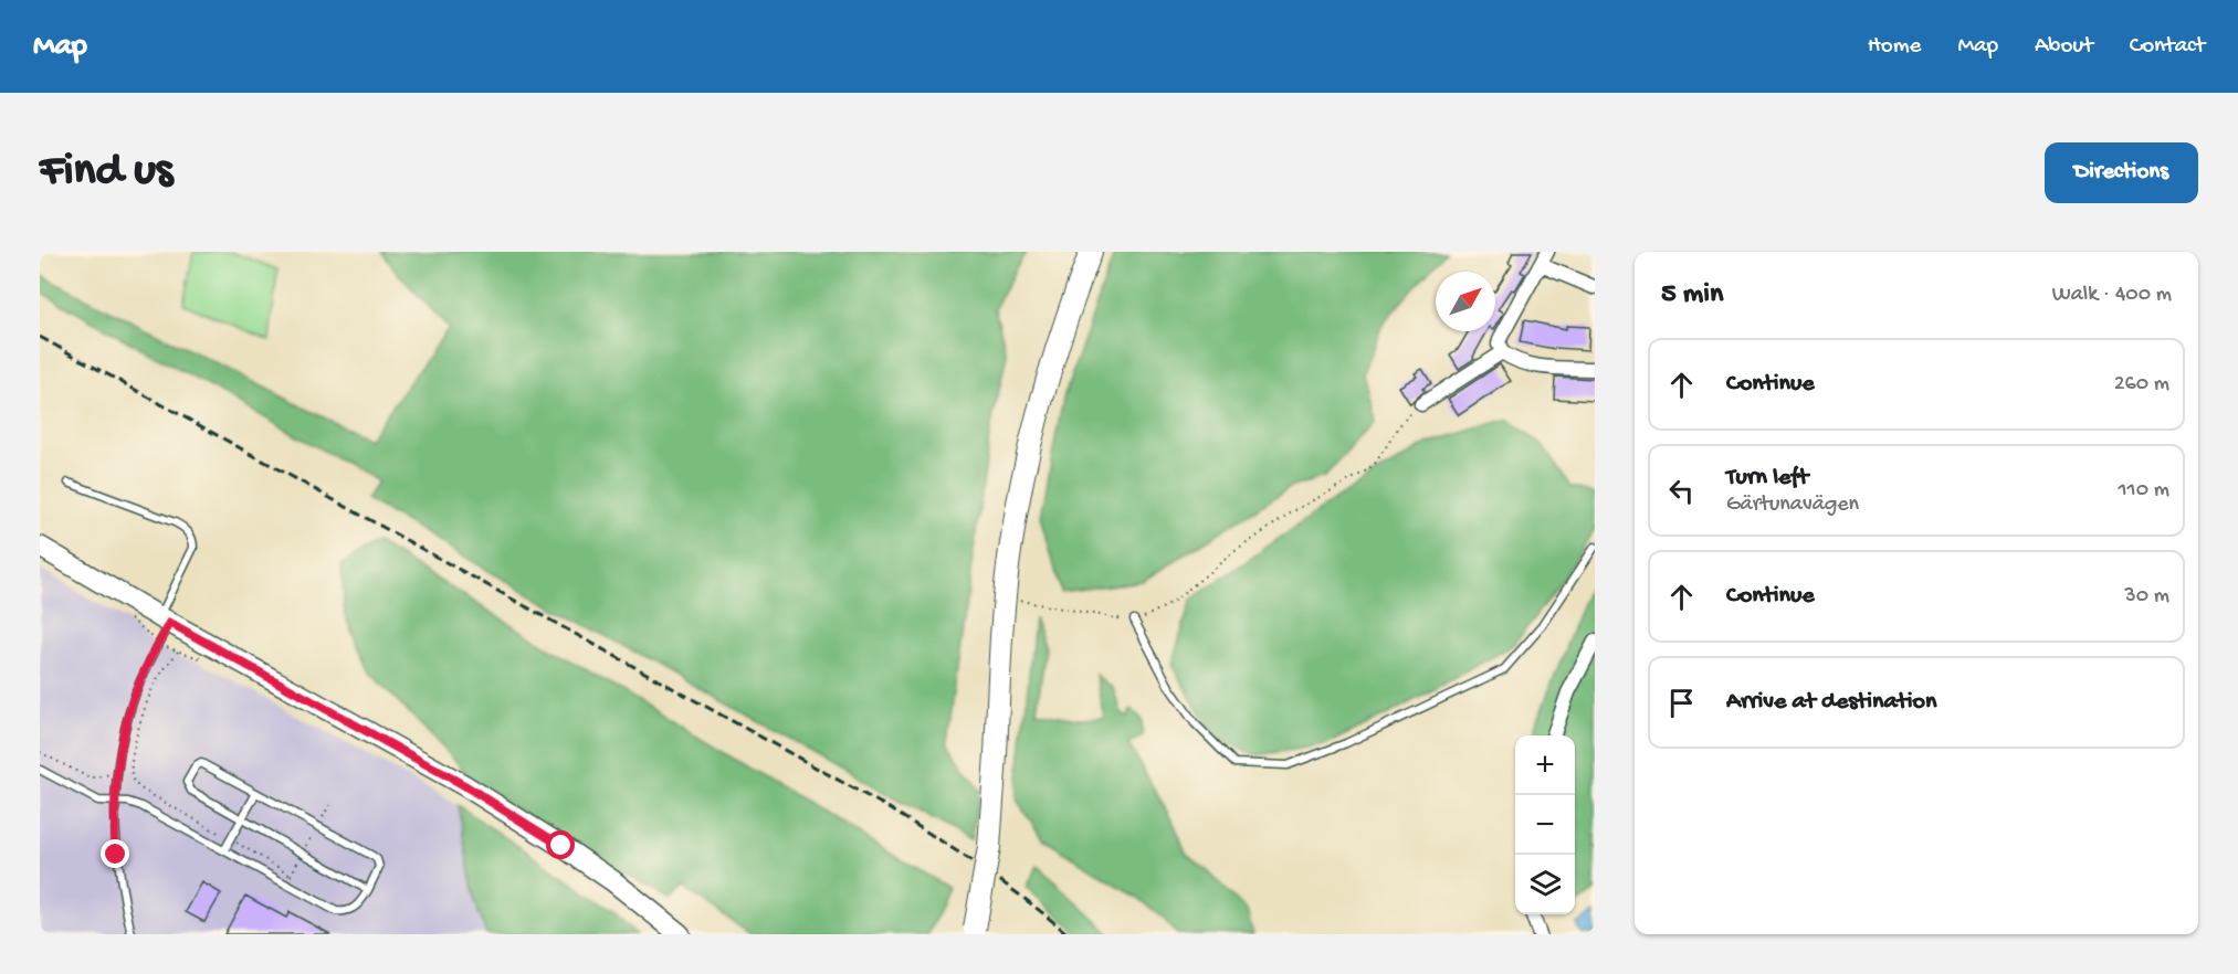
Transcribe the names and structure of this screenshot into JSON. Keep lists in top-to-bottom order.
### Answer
{
  "north": "top right",
  "page": {
    "header": "Map",
    "nav": [
      "Home",
      "Map",
      "About",
      "Contact"
    ],
    "buttons": "Directions",
    "title": "Find us",
    "heading": ["5 min", "Walk · 400 m"],
    "list": [
      ["Continue", "260 m"],
      ["Turn left", "Gärtunavägen", "110 m"],
      ["Continue", "30 m"],
      "Arrive at destination"
    ],
    "map_buttons": ["+", "−"]
  }
}
